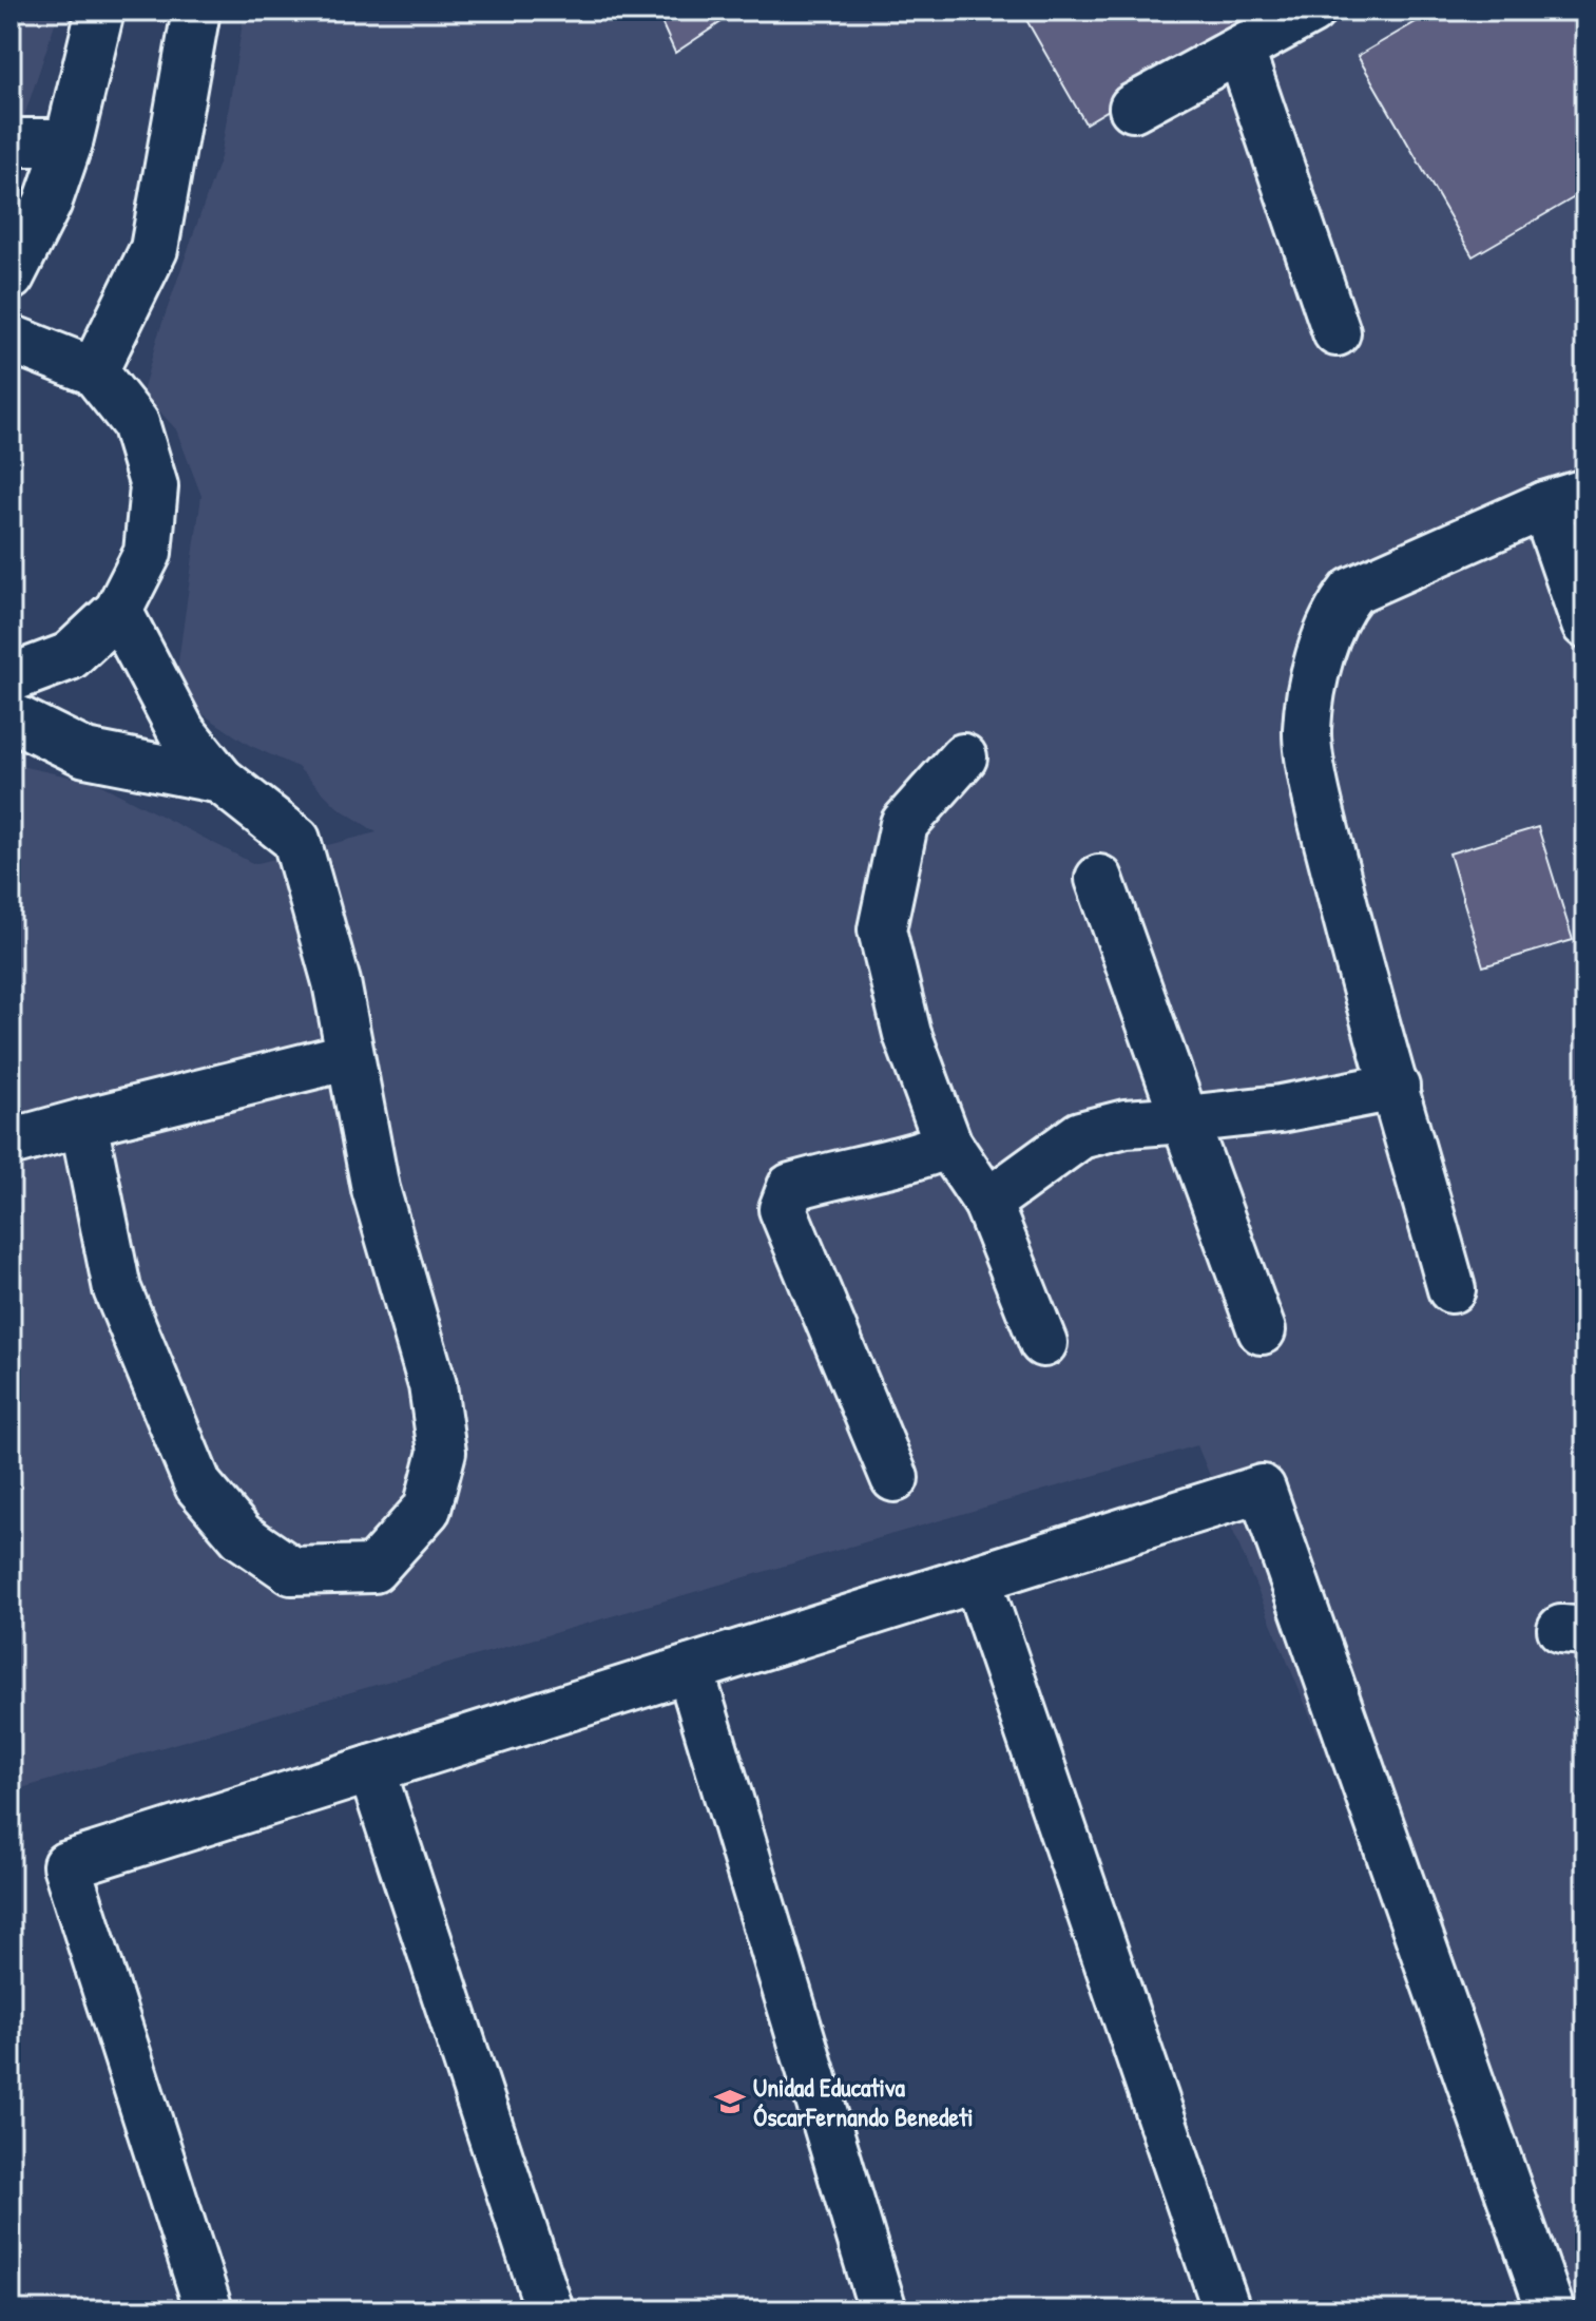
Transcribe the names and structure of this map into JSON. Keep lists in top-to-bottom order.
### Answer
{
  "places": {
    "school or university": ["Unidad Educativa ÓscarFernando Benedeti"]
  }
}
